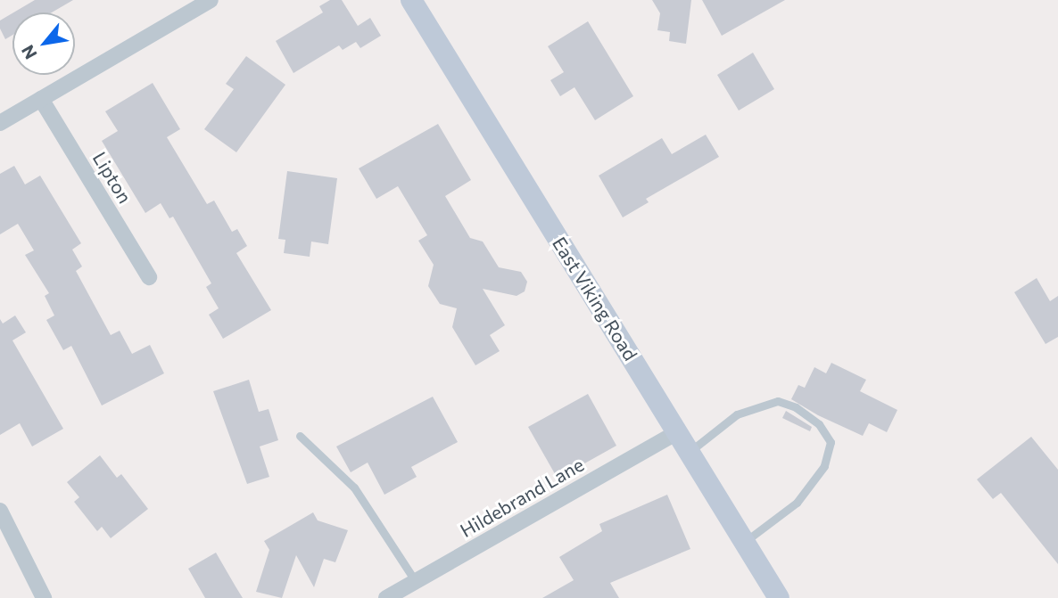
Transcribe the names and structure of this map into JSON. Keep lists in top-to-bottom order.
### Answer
{
  "streets": {
    "street": ["Lipton", "East Viking Road", "Hildebrand Lane"]
  },
  "crossings": [
    ["East Viking Road", "Hildebrand Lane"]
  ],
  "north": "bottom left"
}
